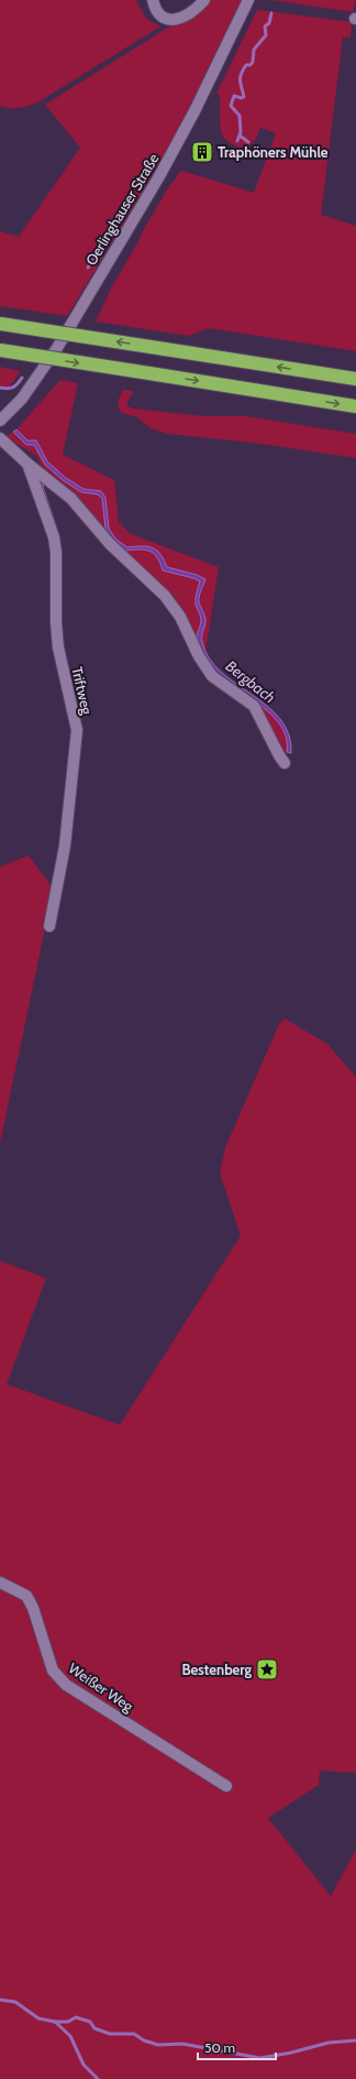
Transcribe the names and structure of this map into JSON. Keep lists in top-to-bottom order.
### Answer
{
  "streets": {
    "street": ["Oerlinghauser Straße", "Triftweg", "Weißer Weg"]
  },
  "water": ["Bergbach"],
  "places": {
    "building": ["Traphöners Mühle"],
    "place": ["Bestenberg"]
  },
  "scale_bar": "50 m"
}
